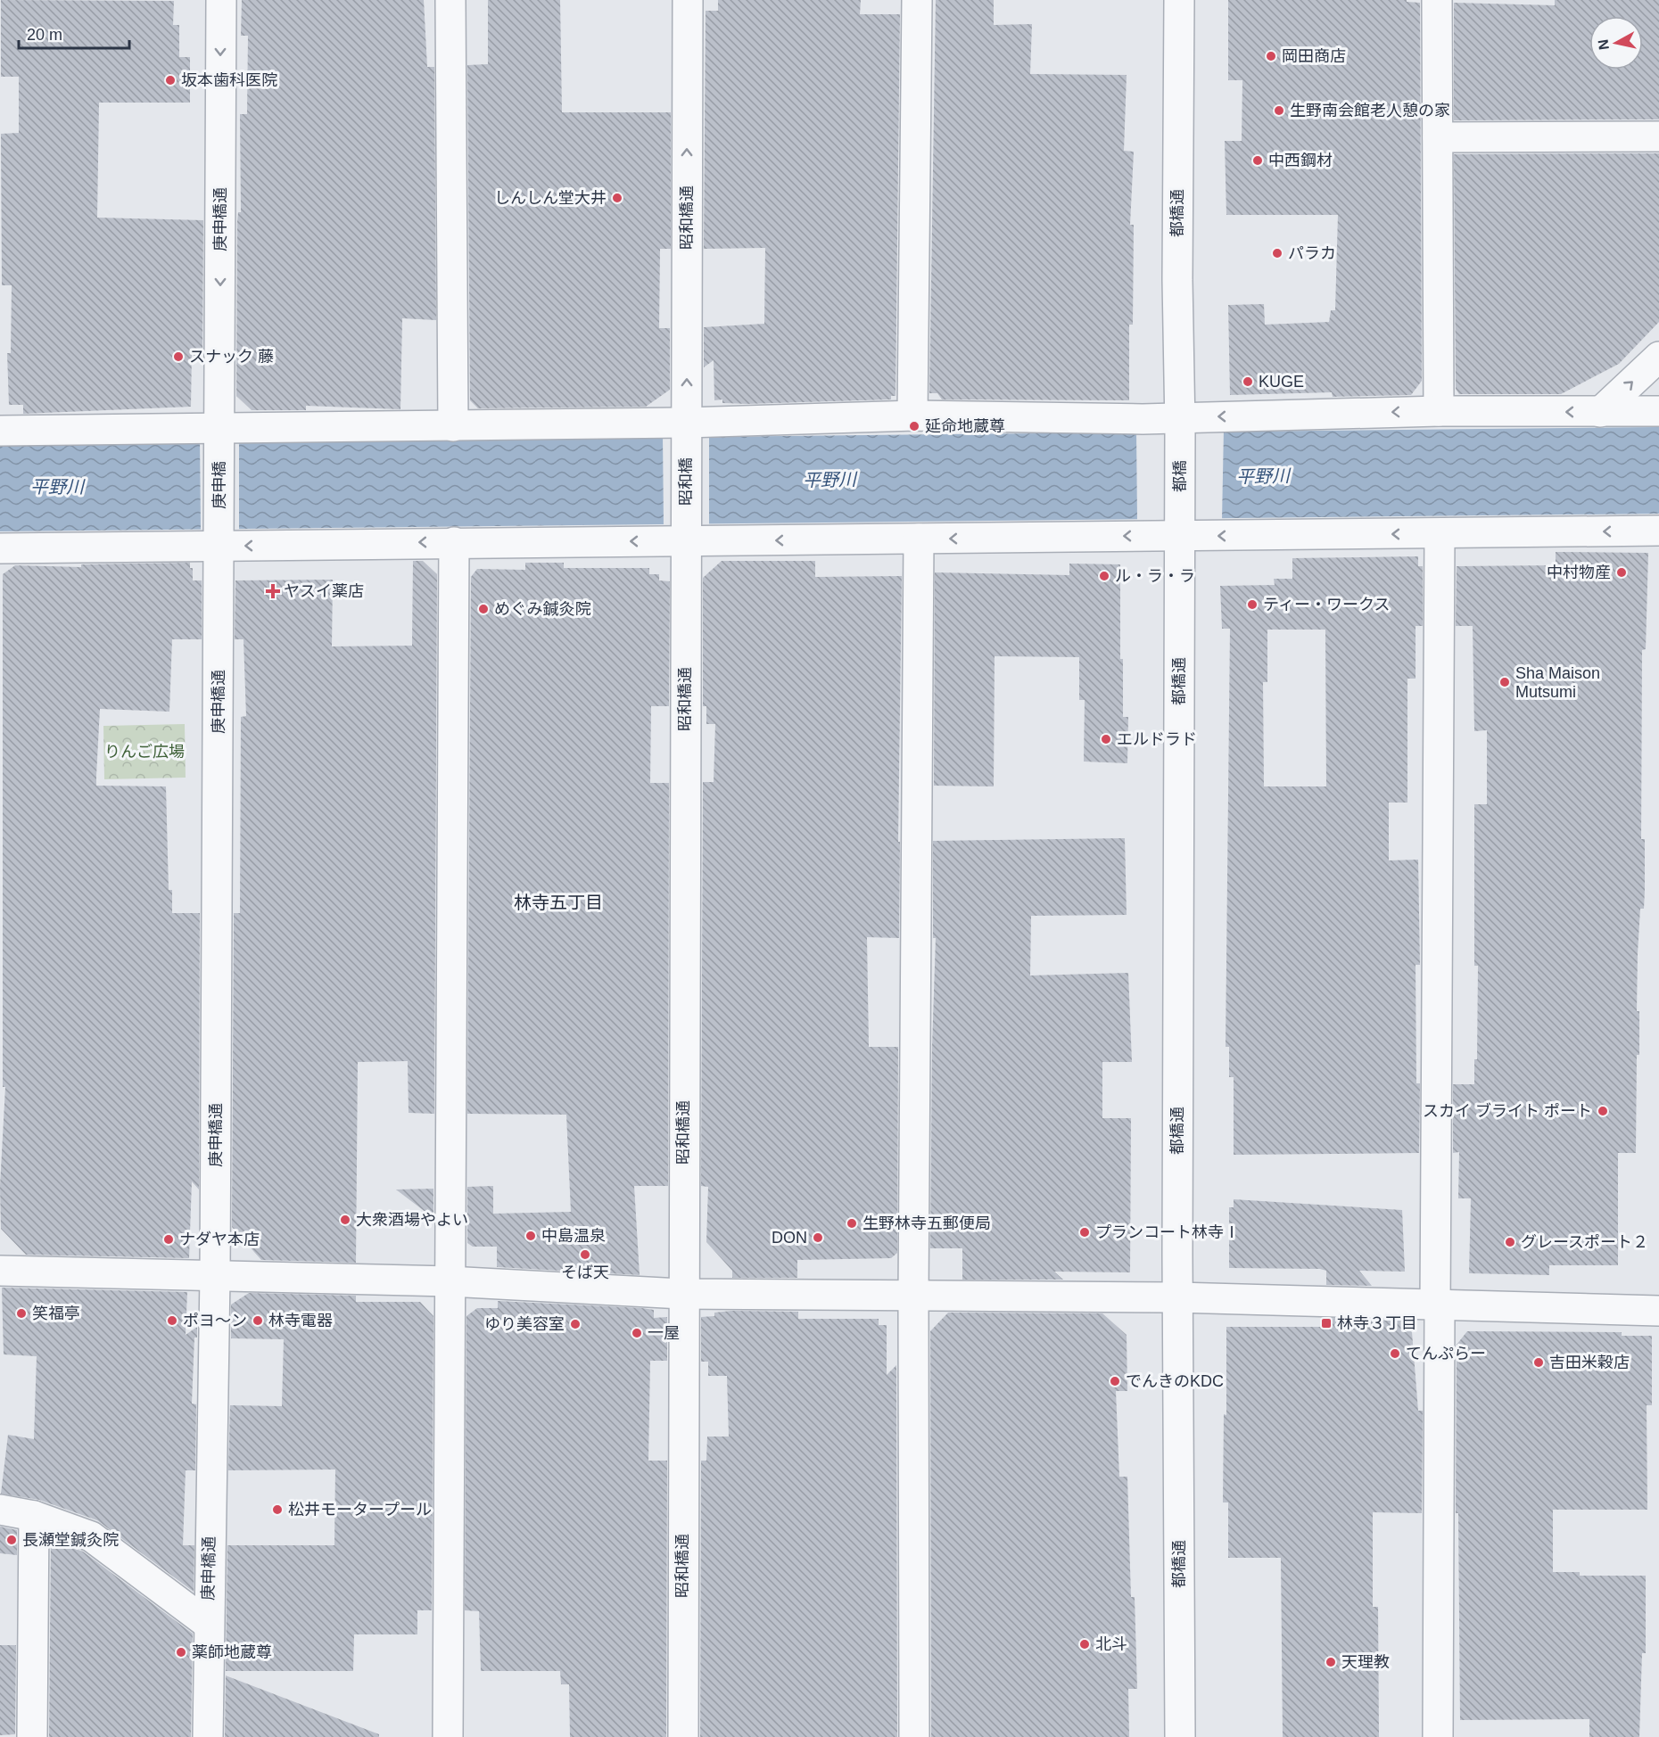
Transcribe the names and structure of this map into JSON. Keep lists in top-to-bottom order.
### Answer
{
  "streets": {
    "street": [
      "都橋通",
      "昭和橋通",
      "庚申橋通",
      "都橋",
      "昭和橋",
      "庚申橋"
    ]
  },
  "crossings": [
    ["都橋通", "都橋"],
    ["昭和橋通", "昭和橋"],
    ["庚申橋通", "庚申橋"]
  ],
  "districts": ["林寺五丁目"],
  "water": ["平野川"],
  "parks": ["りんご広場"],
  "places": {
    "other": [
      "岡田商店",
      "坂本歯科医院",
      "生野南会館老人憩の家",
      "中西鋼材",
      "しんしん堂大井",
      "パラカ",
      "スナック 藤",
      "KUGE",
      "延命地蔵尊",
      "中村物産",
      "ル・ラ・ラ",
      "ティー・ワークス",
      "めぐみ鍼灸院",
      "Sha Maison Mutsumi",
      "エルドラド",
      "スカイ ブライト ポート",
      "大衆酒場やよい",
      "生野林寺五郵便局",
      "プランコート林寺Ⅰ",
      "中島温泉",
      "DON",
      "ナダヤ本店",
      "グレースポート２",
      "そば天",
      "笑福亭",
      "ポヨ～ン",
      "林寺電器",
      "ゆり美容室",
      "一屋",
      "てんぷらー",
      "吉田米穀店",
      "でんきのKDC",
      "松井モータープール",
      "長瀬堂鍼灸院",
      "北斗",
      "薬師地蔵尊",
      "天理教"
    ],
    "health": ["ヤスイ薬店"],
    "transit": ["林寺３丁目"]
  },
  "scale_bar": "20 m",
  "north": "left"
}
